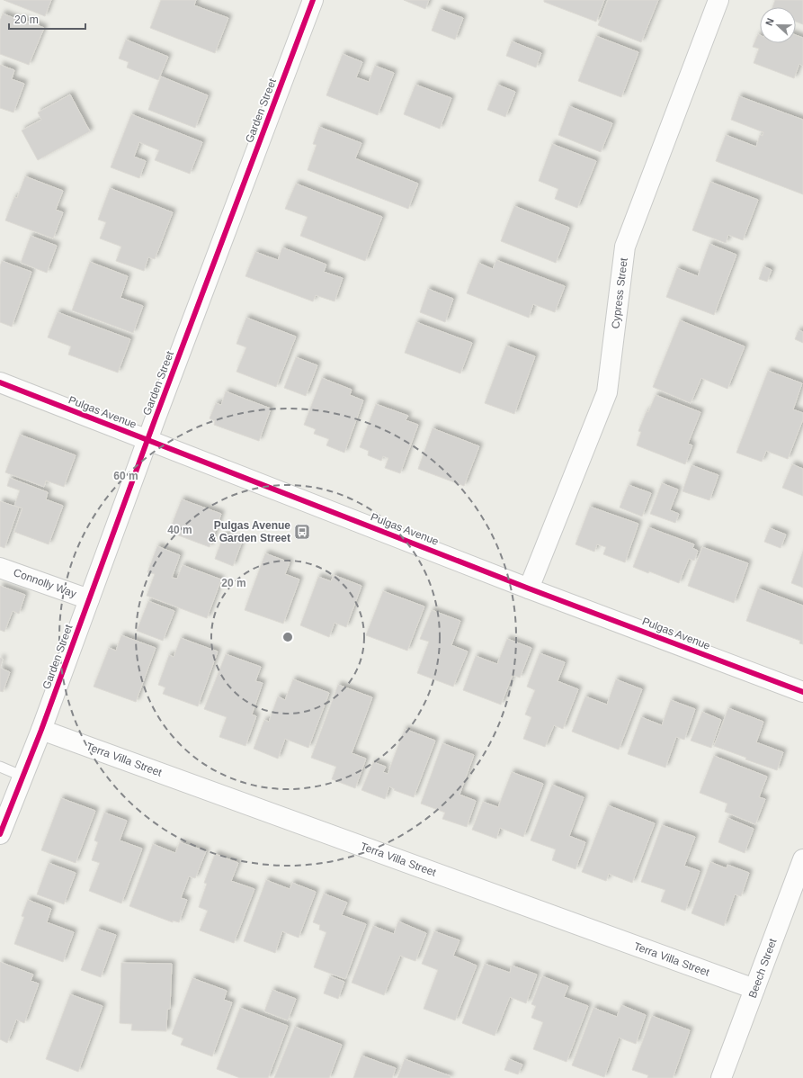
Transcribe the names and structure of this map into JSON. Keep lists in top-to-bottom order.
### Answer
{
  "streets": {
    "street": [
      "Garden Street",
      "Cypress Street",
      "Pulgas Avenue",
      "Connolly Way",
      "Terra Villa Street",
      "Beech Street"
    ]
  },
  "crossings": [
    ["Garden Street", "Pulgas Avenue"],
    ["Garden Street", "Connolly Way"],
    ["Garden Street", "Terra Villa Street"],
    ["Cypress Street", "Pulgas Avenue"],
    ["Terra Villa Street", "Beech Street"]
  ],
  "places": {
    "bus stop": ["Pulgas Avenue & Garden Street"]
  },
  "scale_bar": "20 m",
  "north": "left",
  "rings": ["60 m", "40 m", "20 m"]
}
